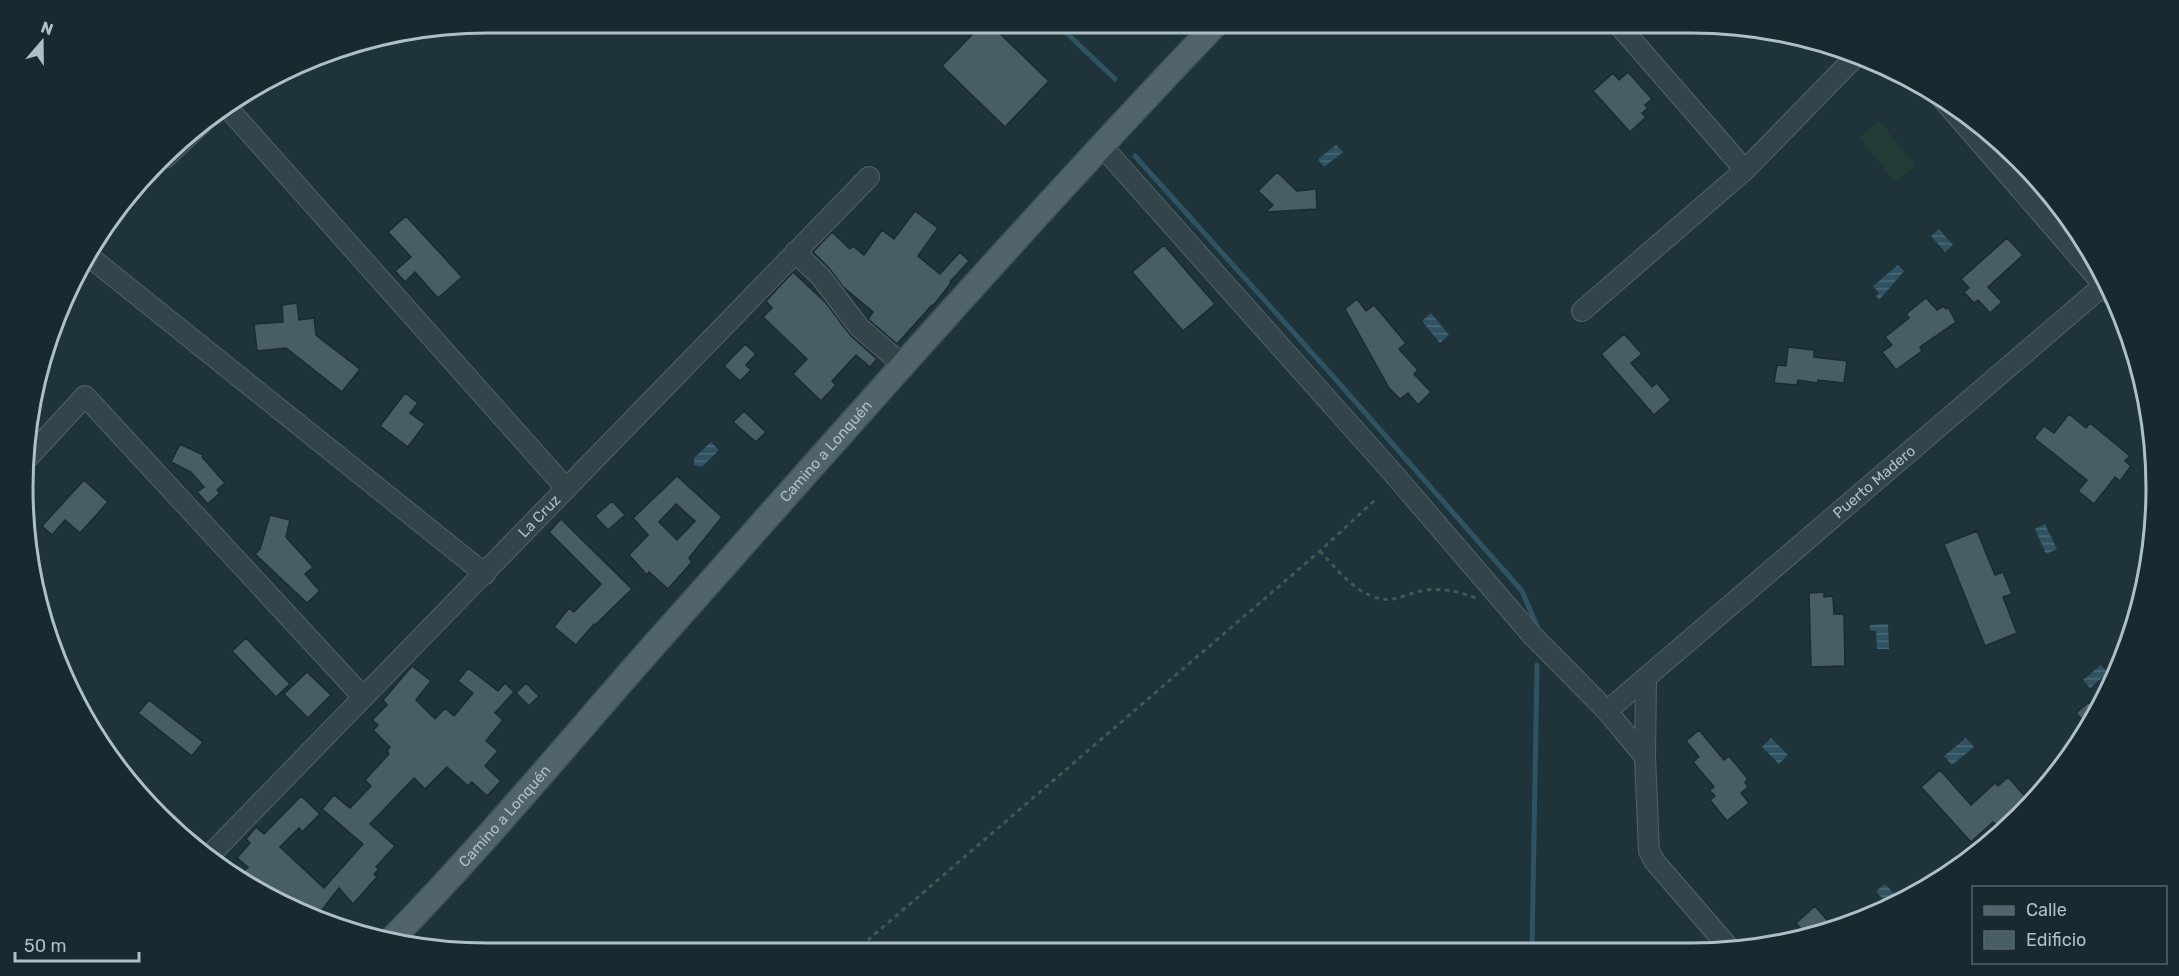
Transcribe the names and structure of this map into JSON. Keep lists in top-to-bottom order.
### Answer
{
  "streets": {
    "main road": ["Camino a Lonquén"],
    "street": ["Puerto Madero", "La Cruz"]
  },
  "legend": ["Calle", "Edificio"],
  "scale_bar": "50 m",
  "north": "top"
}
